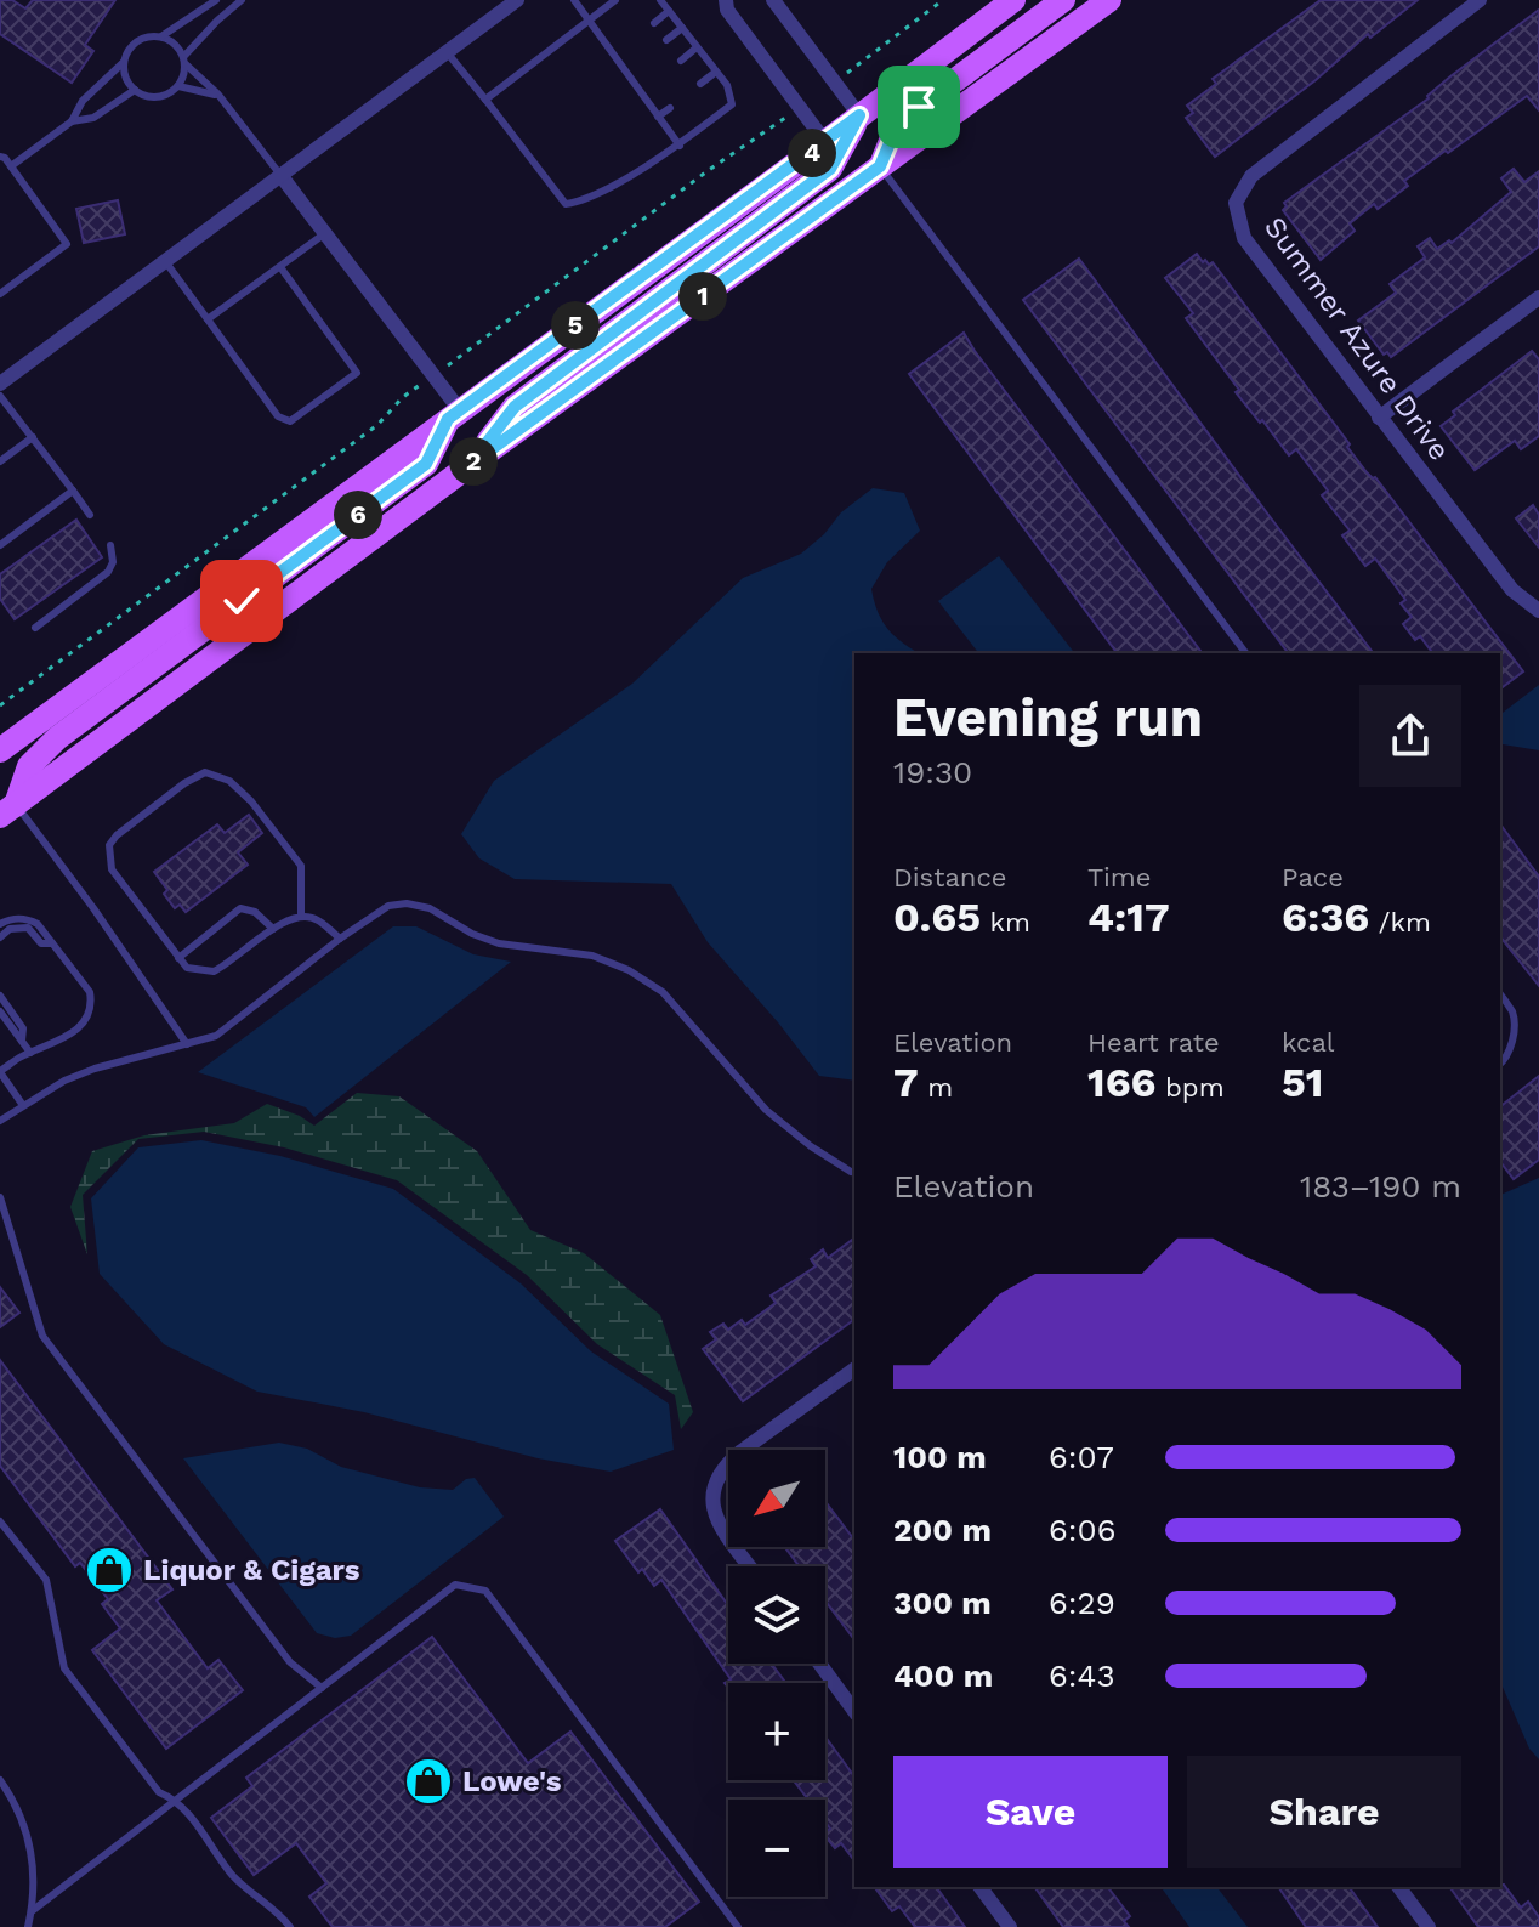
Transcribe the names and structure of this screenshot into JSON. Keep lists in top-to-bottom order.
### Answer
{
  "streets": {
    "street": ["Summer Azure Drive"]
  },
  "places": {
    "shop": ["Liquor & Cigars", "Lowe's"]
  },
  "north": "bottom left",
  "page": {
    "pins": [
      "4",
      "1",
      "5",
      "2",
      "6"
    ],
    "heading": ["Evening run", "19:30"],
    "stats": [
      ["Distance", "0.65 km"],
      ["Time", "4:17"],
      ["Pace", "6:36 /km"],
      ["Elevation", "7 m"],
      ["Heart rate", "166 bpm"],
      ["kcal", "51"]
    ],
    "chart": ["Elevation", "183–190 m"],
    "list": [
      {
        "name": "100 m",
        "note": "6:07"
      },
      {
        "name": "200 m",
        "note": "6:06"
      },
      {
        "name": "300 m",
        "note": "6:29"
      },
      {
        "name": "400 m",
        "note": "6:43"
      }
    ],
    "map_buttons": ["+", "−"],
    "buttons": ["Save", "Share"]
  }
}
